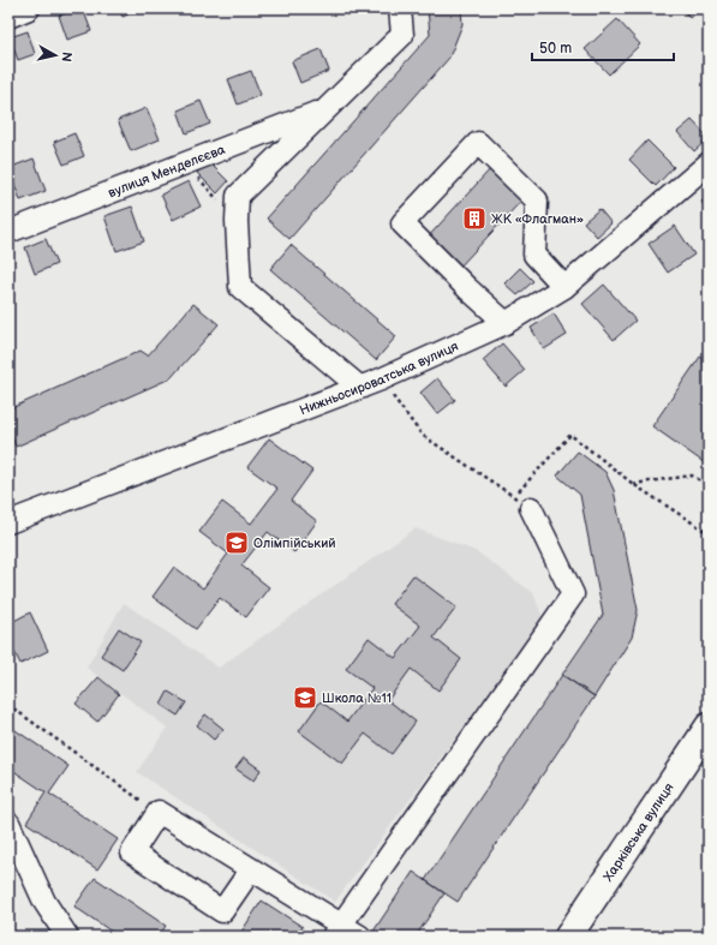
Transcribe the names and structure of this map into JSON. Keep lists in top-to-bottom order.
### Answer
{
  "streets": {
    "main road": ["Харківська вулиця"],
    "street": ["вулиця Менделєєва", "Нижньосироватська вулиця"]
  },
  "places": {
    "building": ["ЖК «Флагман»"],
    "school or university": ["Олімпійський", "Школа №11"]
  },
  "scale_bar": "50 m",
  "north": "right"
}
